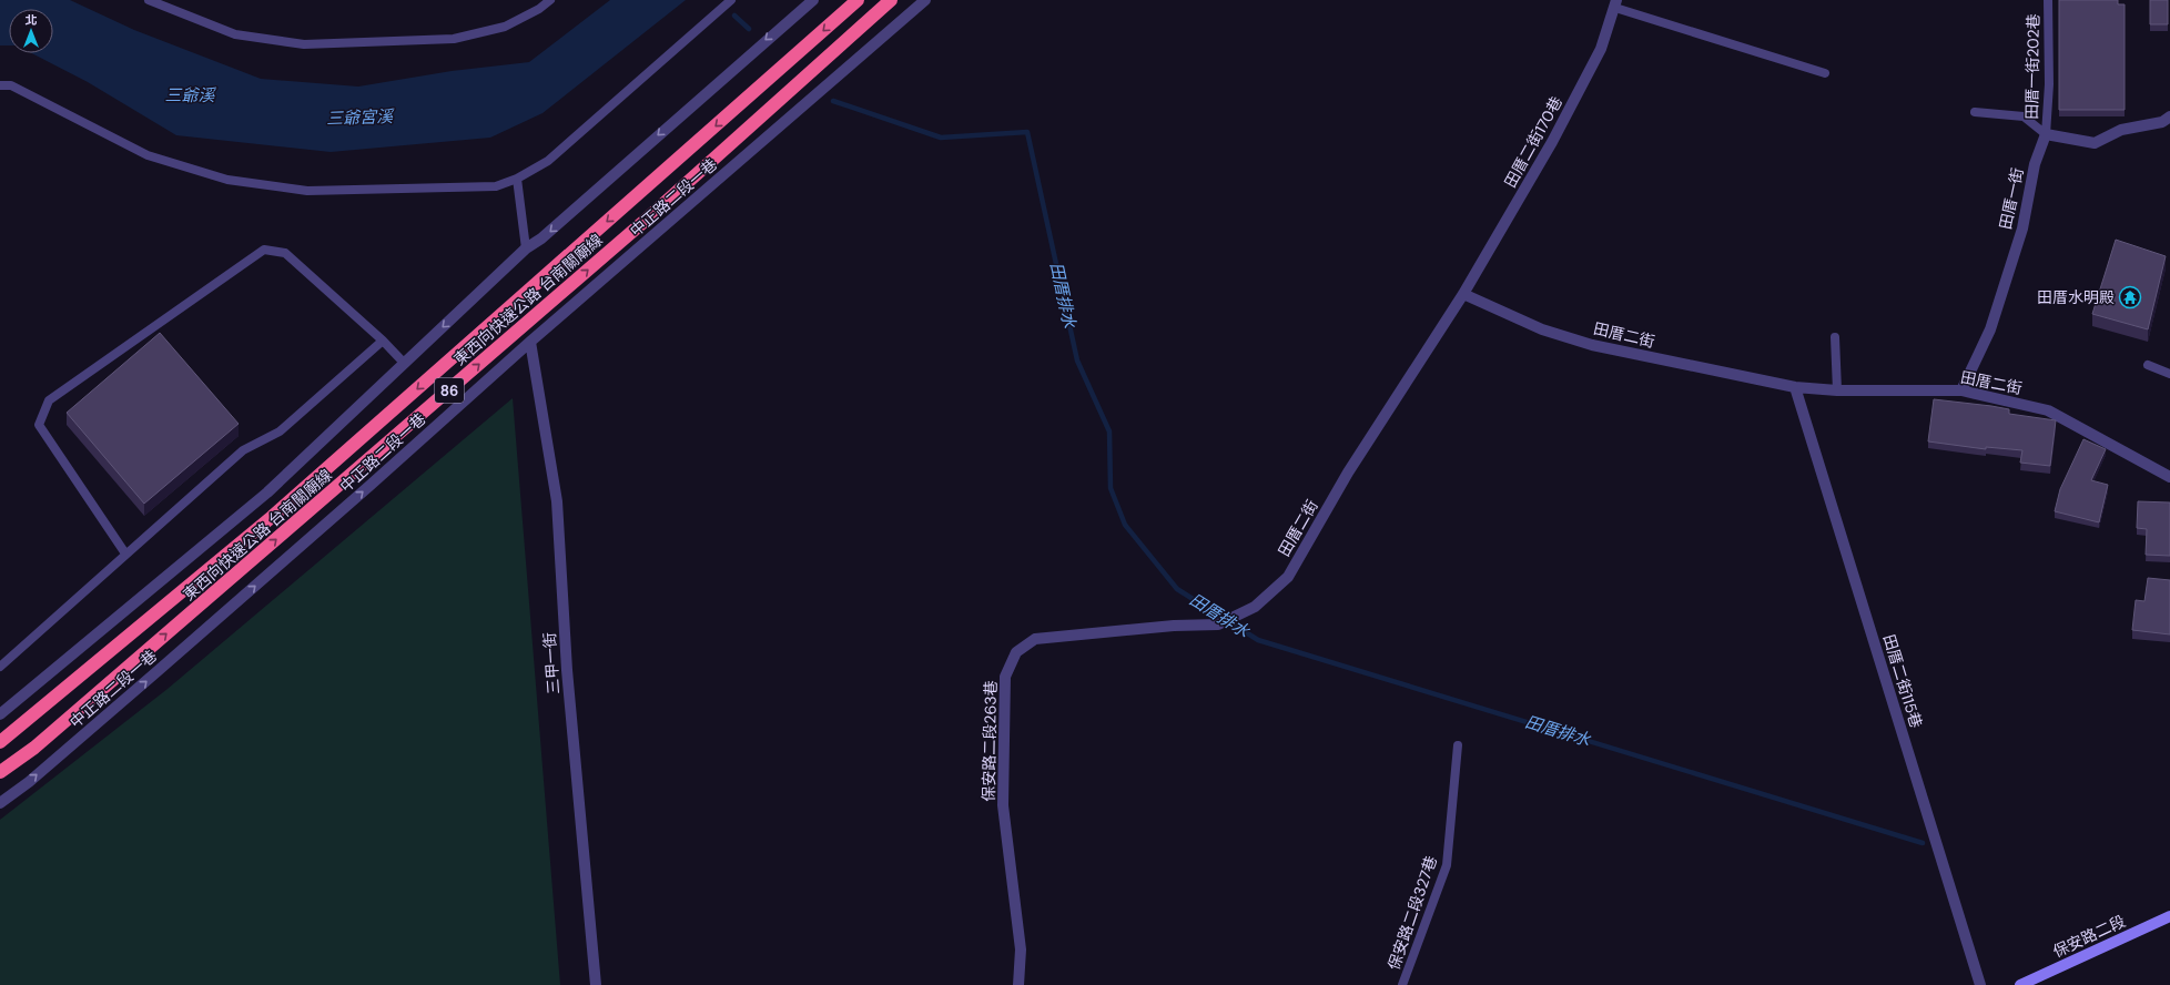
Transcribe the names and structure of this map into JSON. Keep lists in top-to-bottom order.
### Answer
{
  "streets": {
    "highway": ["東西向快速公路 台南關廟線", "86"],
    "street": [
      "田厝二街170巷",
      "中正路二段一巷",
      "田厝一街",
      "田厝二街",
      "三甲一街",
      "田厝二街115巷",
      "保安路二段263巷",
      "保安路二段"
    ],
    "lane": ["田厝一街202巷", "保安路二段327巷"]
  },
  "crossings": [
    ["田厝一街202巷", "田厝一街"],
    ["田厝二街170巷", "田厝二街"],
    ["中正路二段一巷", "三甲一街"],
    ["田厝一街", "田厝二街"],
    ["田厝二街", "田厝二街115巷"],
    ["田厝二街", "保安路二段263巷"]
  ],
  "water": ["三爺溪", "三爺宮溪", "田厝排水"],
  "places": {
    "temple": ["田厝水明殿"]
  },
  "north": "top"
}
